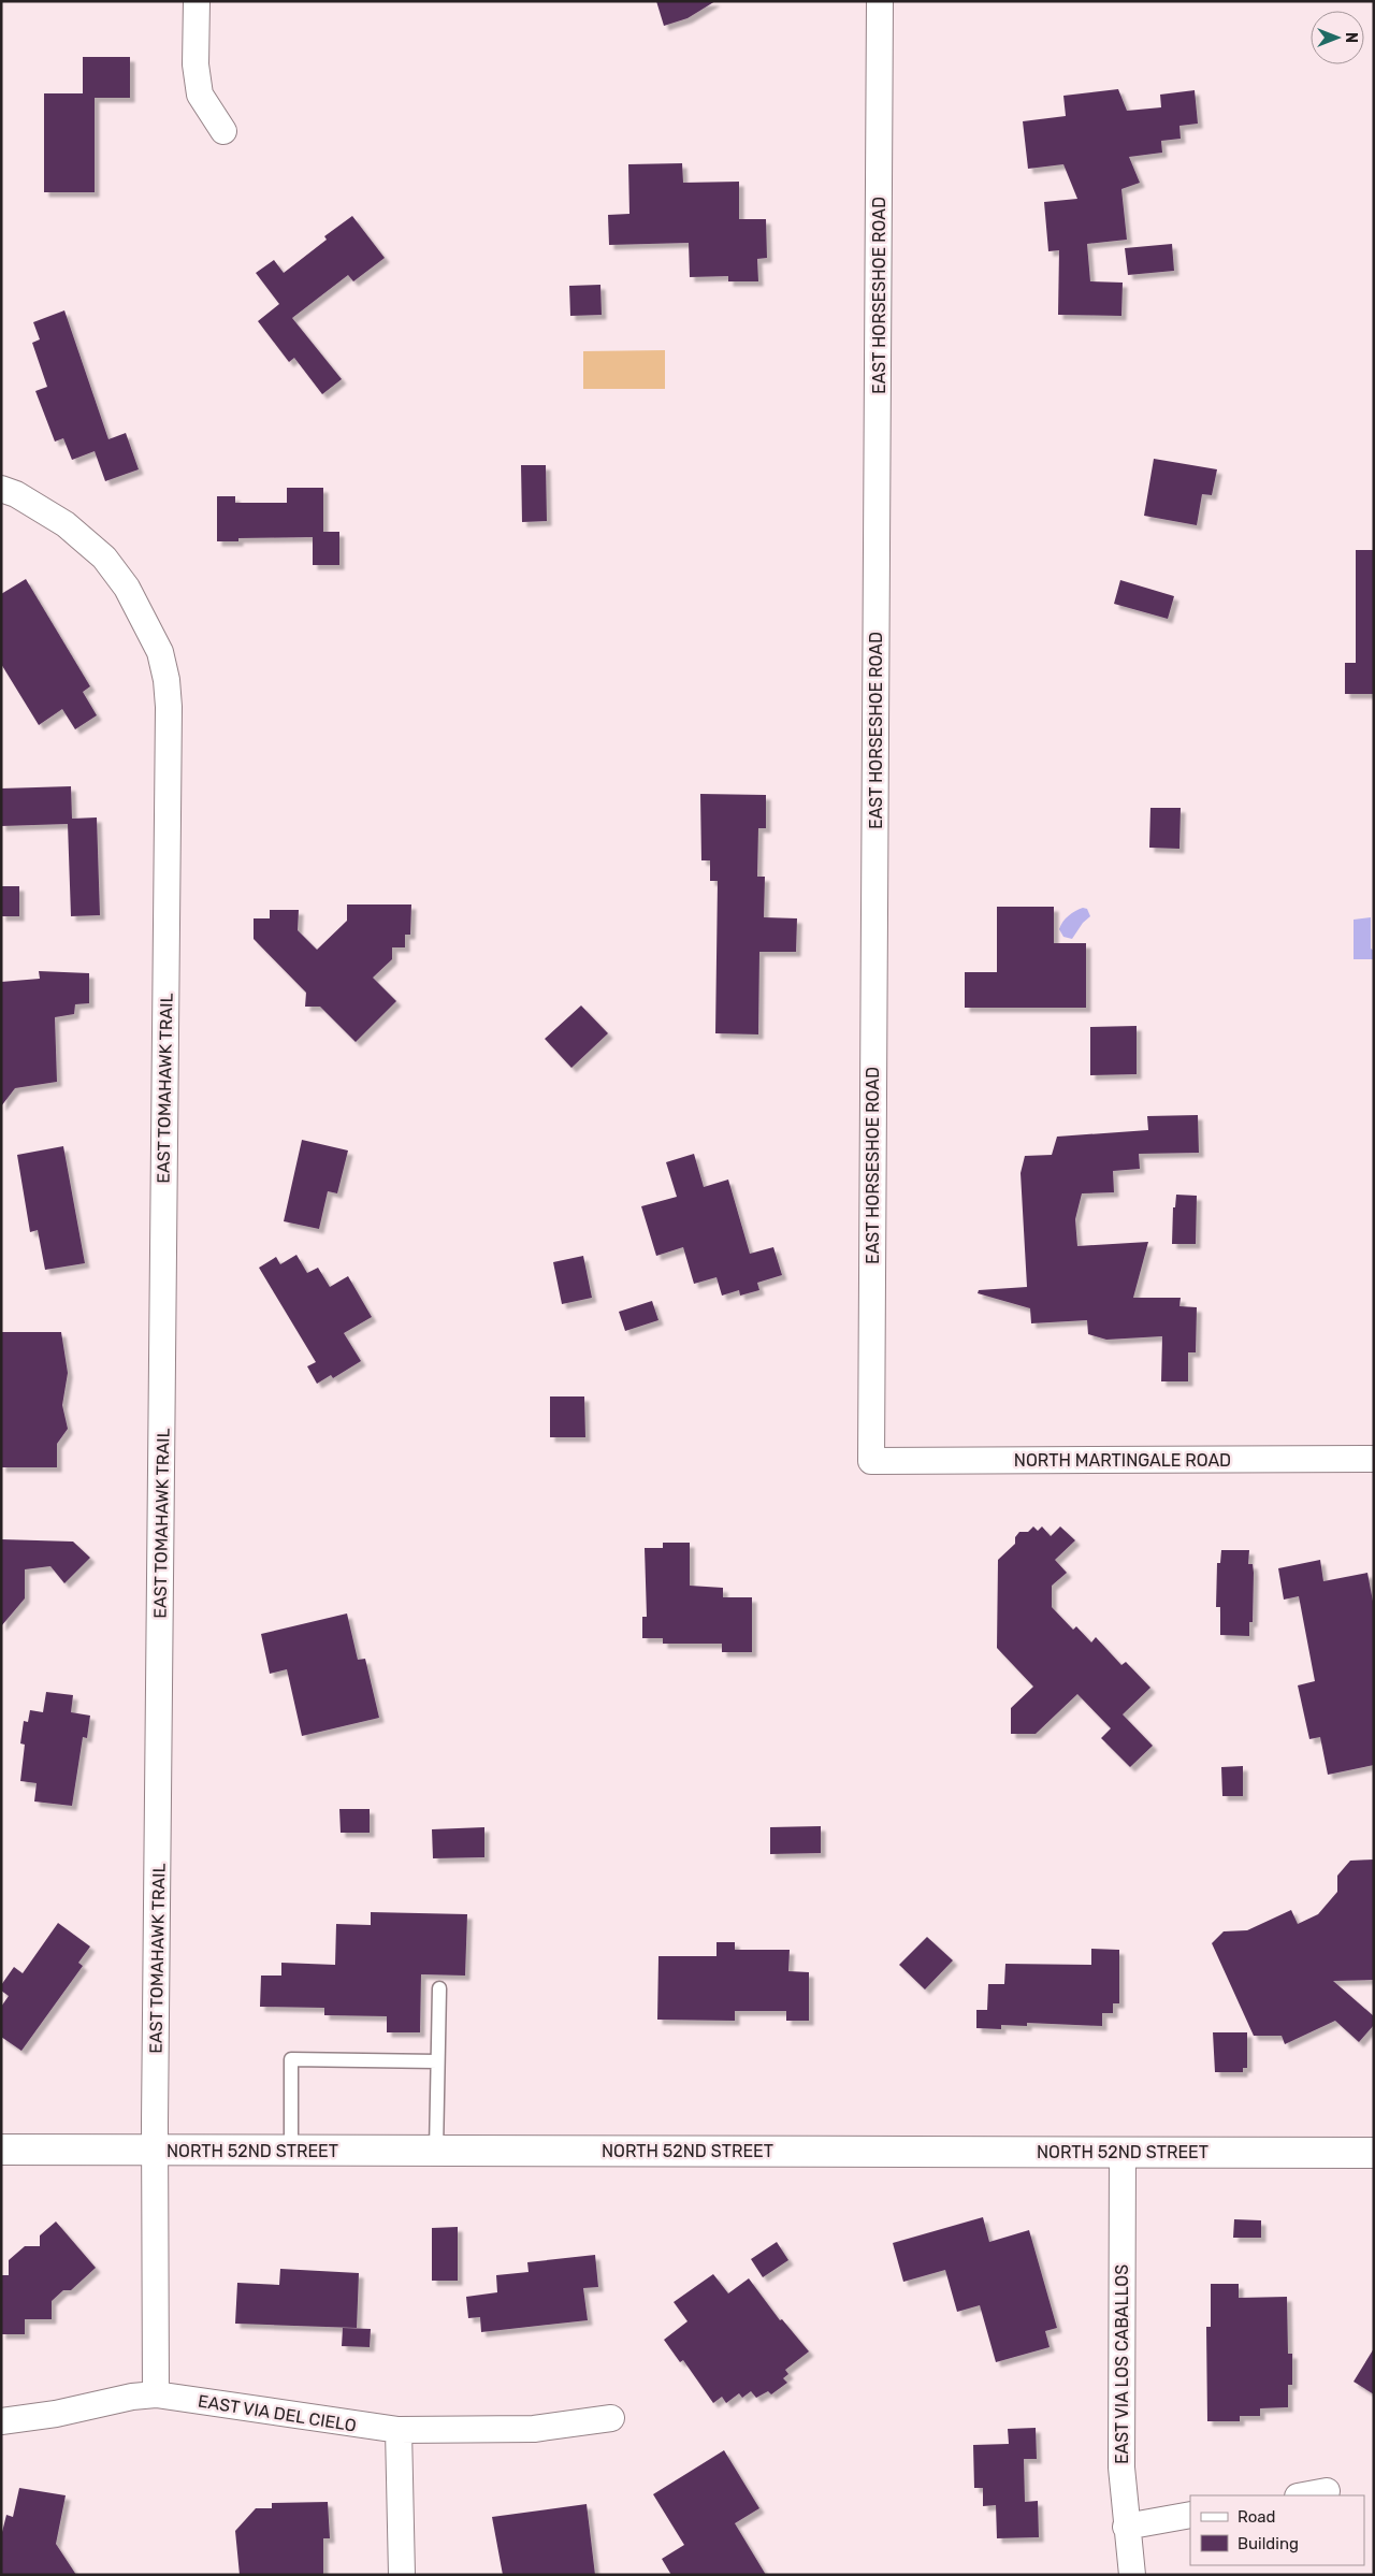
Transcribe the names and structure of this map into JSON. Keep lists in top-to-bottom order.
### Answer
{
  "streets": {
    "street": [
      "EAST HORSESHOE ROAD",
      "EAST TOMAHAWK TRAIL",
      "NORTH MARTINGALE ROAD",
      "NORTH 52ND STREET",
      "EAST VIA LOS CABALLOS",
      "EAST VIA DEL CIELO"
    ]
  },
  "crossings": [
    ["EAST HORSESHOE ROAD", "NORTH MARTINGALE ROAD"],
    ["EAST TOMAHAWK TRAIL", "NORTH 52ND STREET"],
    ["EAST TOMAHAWK TRAIL", "EAST VIA DEL CIELO"],
    ["NORTH 52ND STREET", "EAST VIA LOS CABALLOS"]
  ],
  "legend": ["Road", "Building"],
  "north": "right"
}
